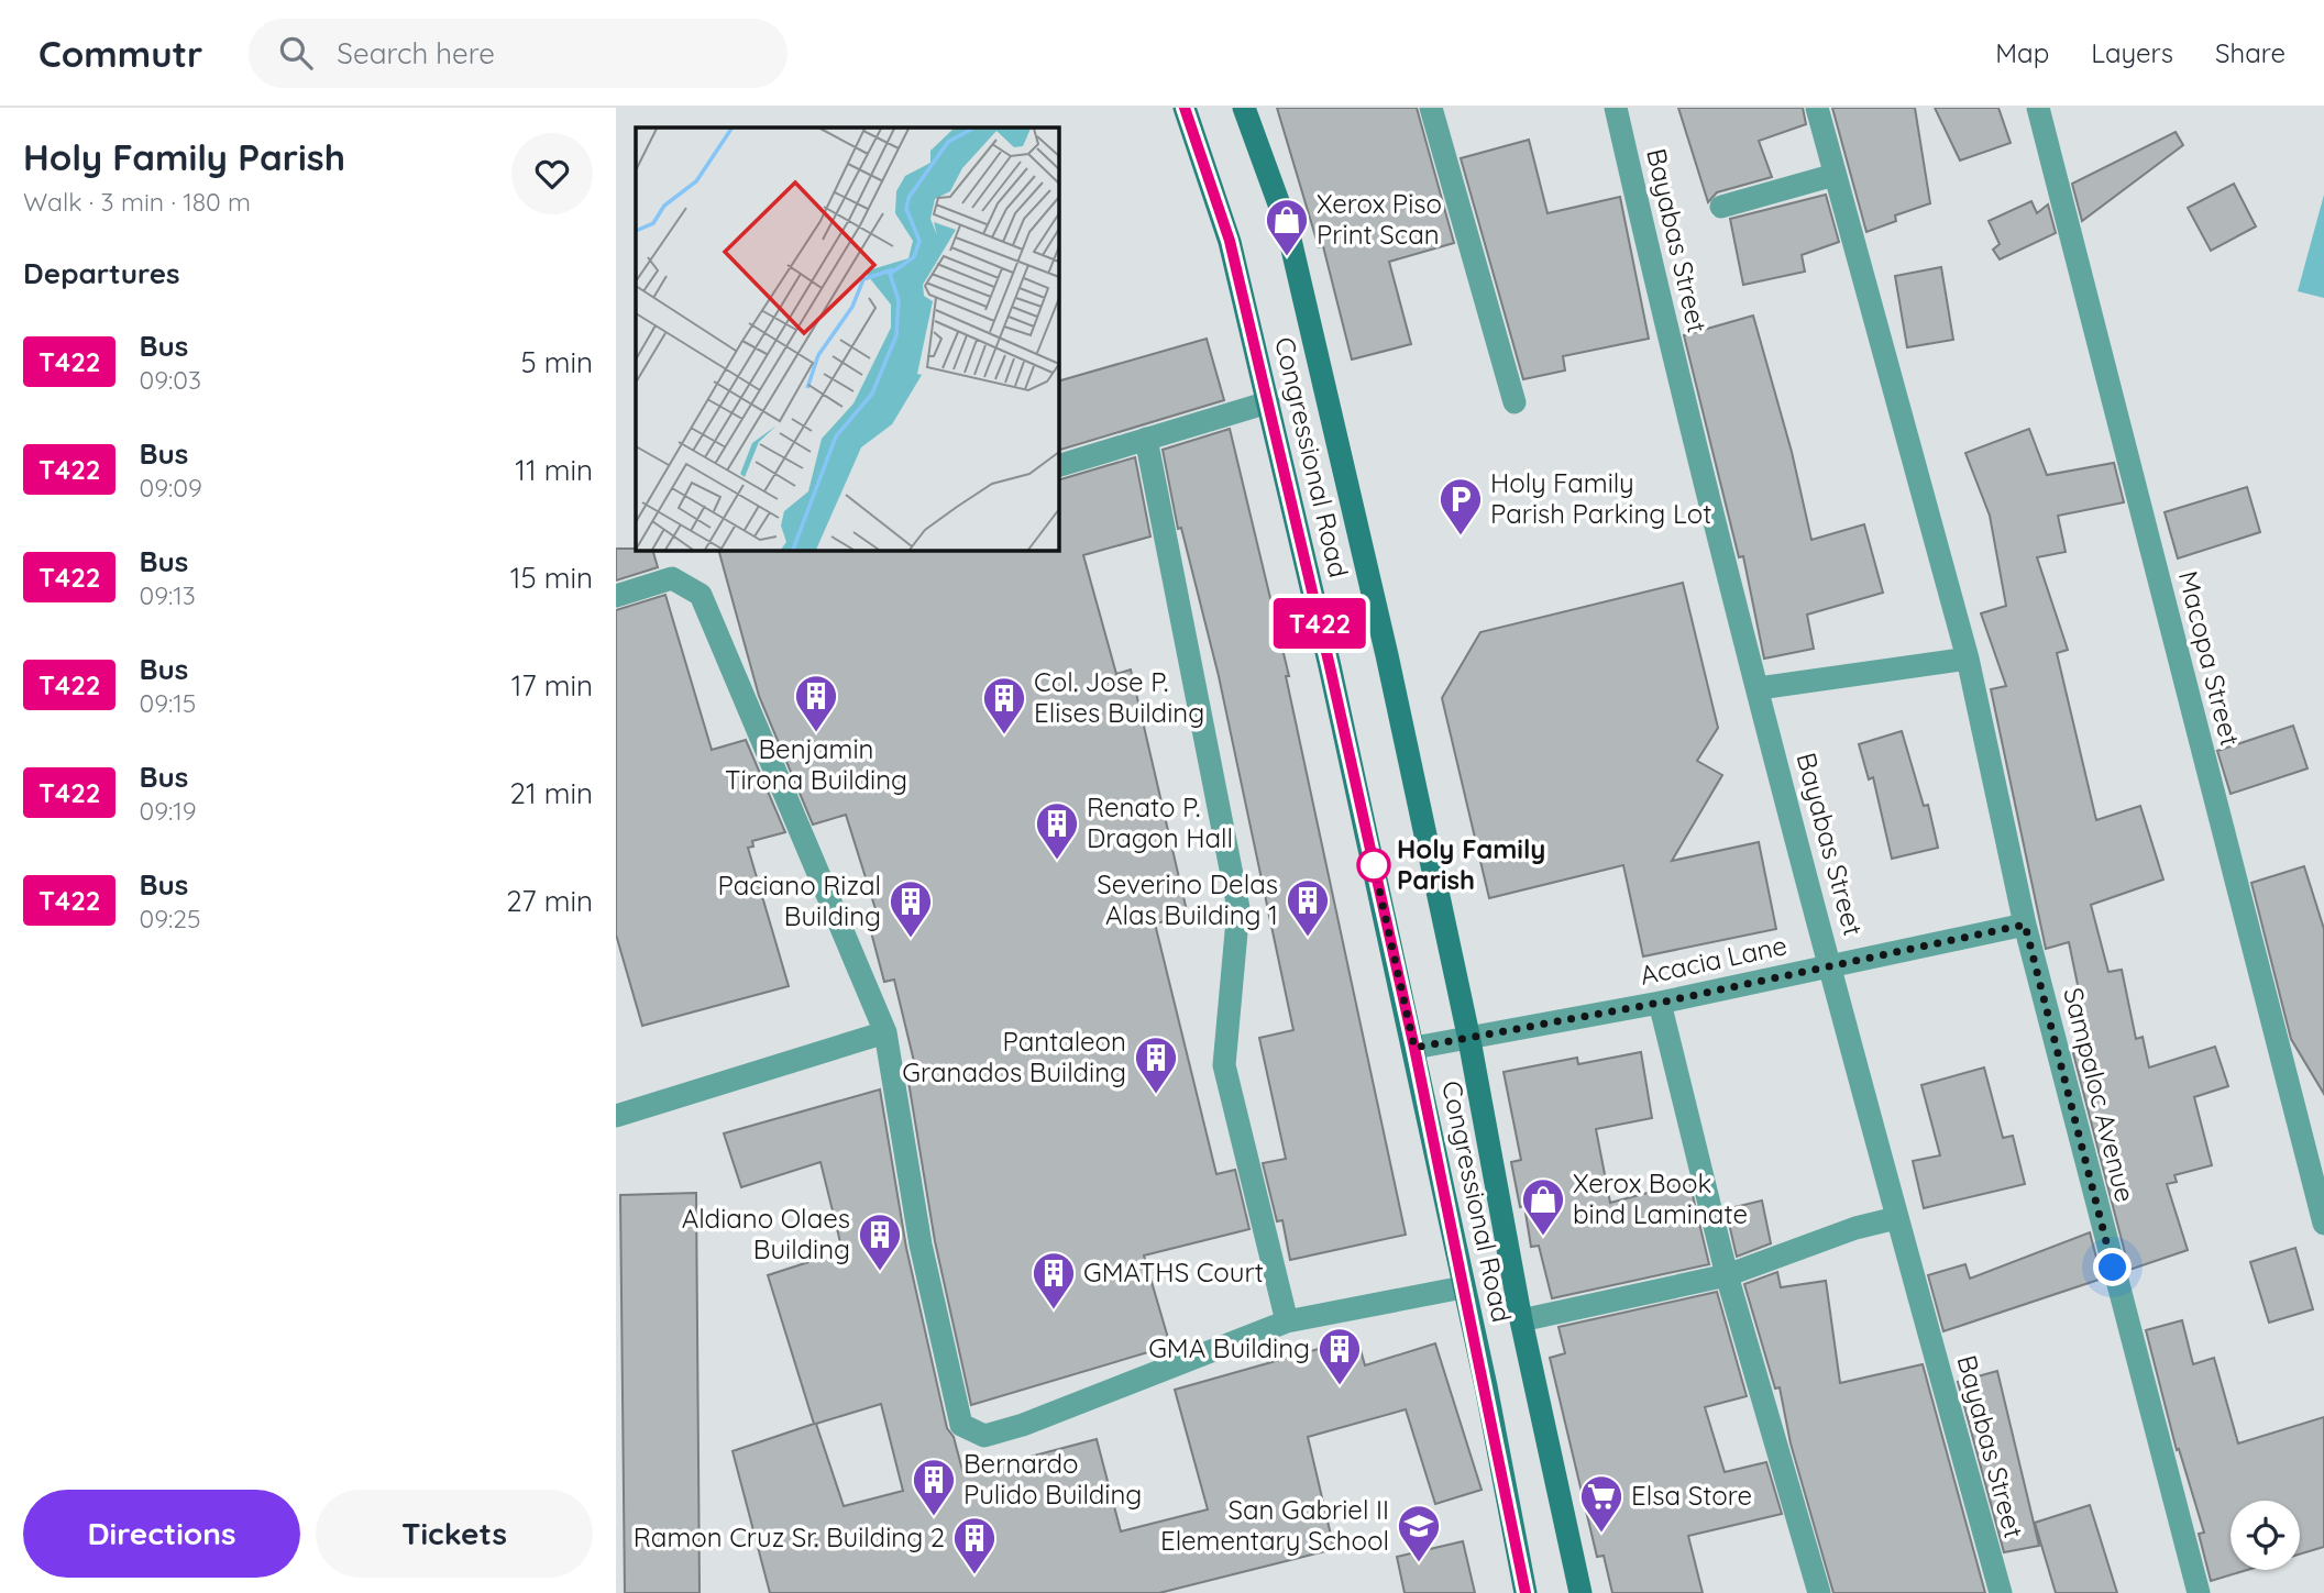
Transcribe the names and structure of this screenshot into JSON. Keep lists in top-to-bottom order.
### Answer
{
  "streets": {
    "main road": ["Congressional Road"],
    "street": [
      "Bayabas Street",
      "Macopa Street",
      "Acacia Lane",
      "Sampaloc Avenue"
    ]
  },
  "crossings": [
    ["Bayabas Street", "Acacia Lane"],
    ["Congressional Road", "Acacia Lane"],
    ["Acacia Lane", "Sampaloc Avenue"]
  ],
  "places": {
    "shop": ["Xerox Piso Print Scan", "Xerox Book bind Laminate"],
    "parking": ["Holy Family Parish Parking Lot"],
    "building": [
      "Benjamin Tirona Building",
      "Col. Jose P. Elises Building",
      "Renato P. Dragon Hall",
      "Severino Delas Alas Building 1",
      "Paciano Rizal Building",
      "Pantaleon Granados Building",
      "Aldiano Olaes Building",
      "GMATHS Court",
      "GMA Building",
      "Bernardo Pulido Building",
      "Ramon Cruz Sr. Building 2"
    ],
    "other": ["Holy Family Parish"],
    "supermarket": ["Elsa Store"],
    "school or university": ["San Gabriel II Elementary School"]
  },
  "lines": ["bus line T422"],
  "page": {
    "header": "Commutr",
    "search": "Search here",
    "nav": ["Map", "Layers", "Share"],
    "heading": [
      ["Holy Family Parish", "Walk · 3 min · 180 m"],
      "Departures"
    ],
    "on_map": "T422",
    "list": [
      {
        "mark": "T422",
        "name": "Bus",
        "note": "09:03",
        "value": "5 min"
      },
      {
        "mark": "T422",
        "name": "Bus",
        "note": "09:09",
        "value": "11 min"
      },
      {
        "mark": "T422",
        "name": "Bus",
        "note": "09:13",
        "value": "15 min"
      },
      {
        "mark": "T422",
        "name": "Bus",
        "note": "09:15",
        "value": "17 min"
      },
      {
        "mark": "T422",
        "name": "Bus",
        "note": "09:19",
        "value": "21 min"
      },
      {
        "mark": "T422",
        "name": "Bus",
        "note": "09:25",
        "value": "27 min"
      }
    ],
    "buttons": ["Directions", "Tickets"]
  }
}
